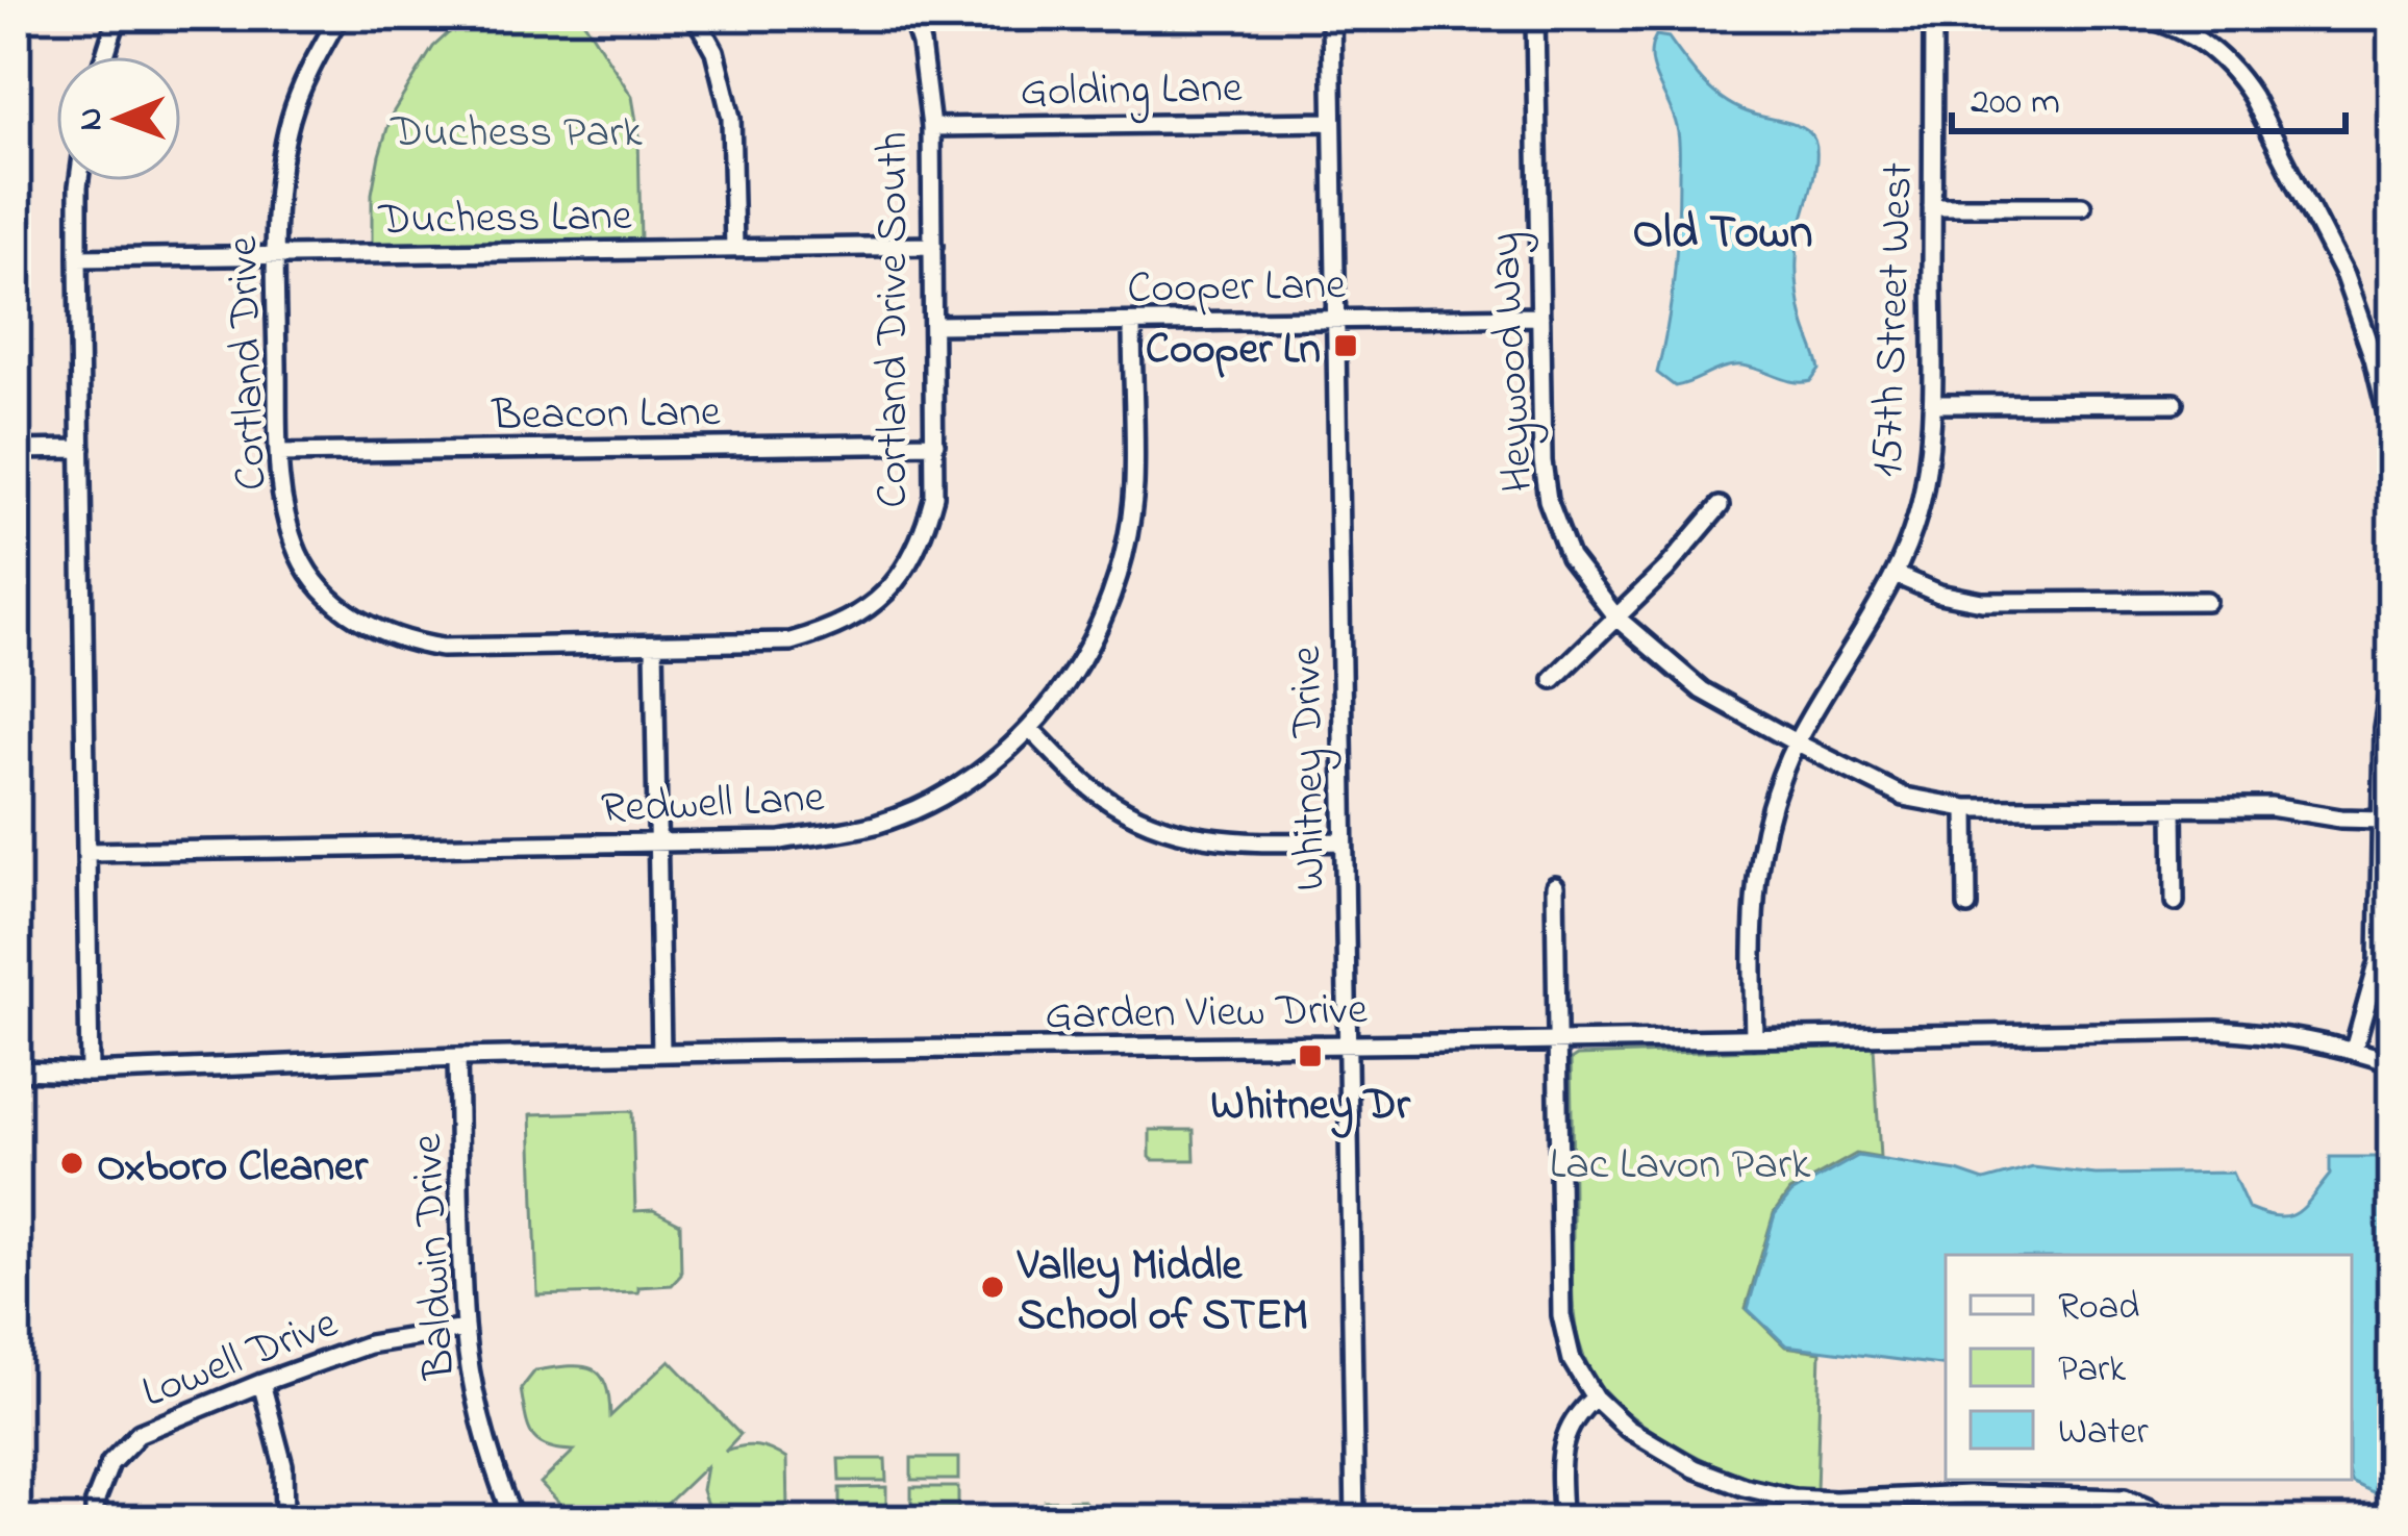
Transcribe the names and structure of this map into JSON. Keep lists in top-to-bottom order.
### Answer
{
  "streets": {
    "street": [
      "Golding Lane",
      "Duchess Lane",
      "Cooper Lane",
      "Cortland Drive South",
      "157th Street West",
      "Heywood Way",
      "Cortland Drive",
      "Beacon Lane",
      "Whitney Drive",
      "Redwell Lane",
      "Garden View Drive",
      "Baldwin Drive",
      "Lowell Drive"
    ]
  },
  "crossings": [
    ["Golding Lane", "Cortland Drive South"],
    ["Golding Lane", "Whitney Drive"],
    ["Duchess Lane", "Cortland Drive South"],
    ["Duchess Lane", "Cortland Drive"],
    ["Cooper Lane", "Cortland Drive South"],
    ["Cooper Lane", "Heywood Way"],
    ["Cooper Lane", "Whitney Drive"],
    ["Cooper Lane", "Redwell Lane"],
    ["Cortland Drive South", "Cortland Drive"],
    ["Cortland Drive South", "Beacon Lane"],
    ["157th Street West", "Heywood Way"],
    ["157th Street West", "Garden View Drive"],
    ["Cortland Drive", "Beacon Lane"],
    ["Whitney Drive", "Garden View Drive"],
    ["Garden View Drive", "Baldwin Drive"],
    ["Baldwin Drive", "Lowell Drive"]
  ],
  "districts": ["Old Town"],
  "parks": ["Duchess Park", "Lac Lavon Park"],
  "places": {
    "transit": ["Cooper Ln", "Whitney Dr"],
    "other": ["Oxboro Cleaner", "Valley Middle School of STEM"]
  },
  "legend": ["Road", "Park", "Water"],
  "scale_bar": "200 m",
  "north": "left"
}
